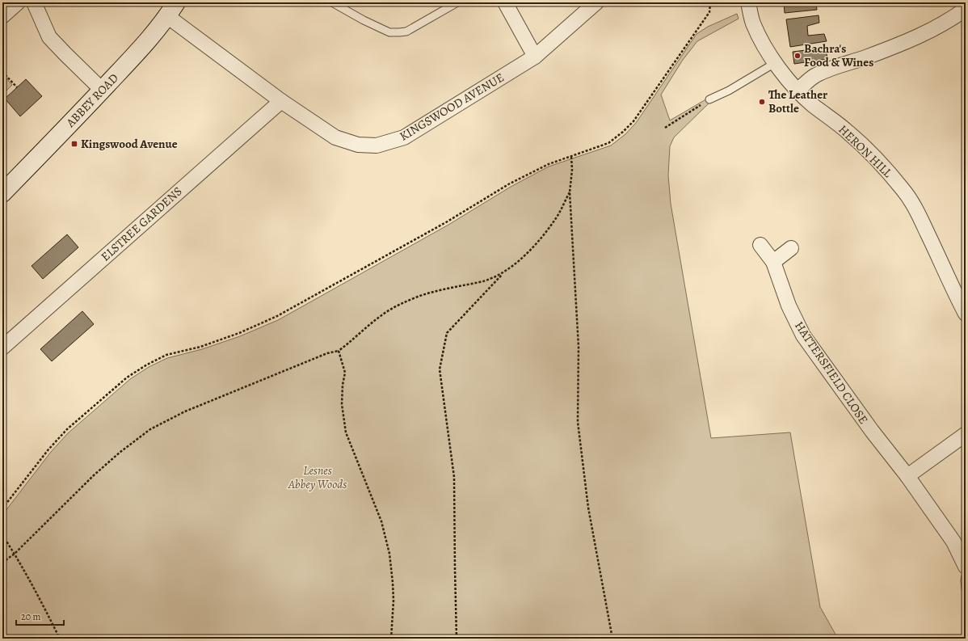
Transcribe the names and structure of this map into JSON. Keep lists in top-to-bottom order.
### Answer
{
  "streets": {
    "main road": ["ABBEY ROAD"],
    "street": [
      "KINGSWOOD AVENUE",
      "HERON HILL",
      "ELSTREE GARDENS",
      "HATTERSFIELD CLOSE"
    ]
  },
  "crossings": [
    ["ABBEY ROAD", "KINGSWOOD AVENUE"],
    ["KINGSWOOD AVENUE", "ELSTREE GARDENS"]
  ],
  "parks": ["Lesnes Abbey Woods"],
  "places": {
    "other": ["Bachra's Food & Wines", "The Leather Bottle"],
    "transit": ["Kingswood Avenue"]
  },
  "scale_bar": "20 m"
}
